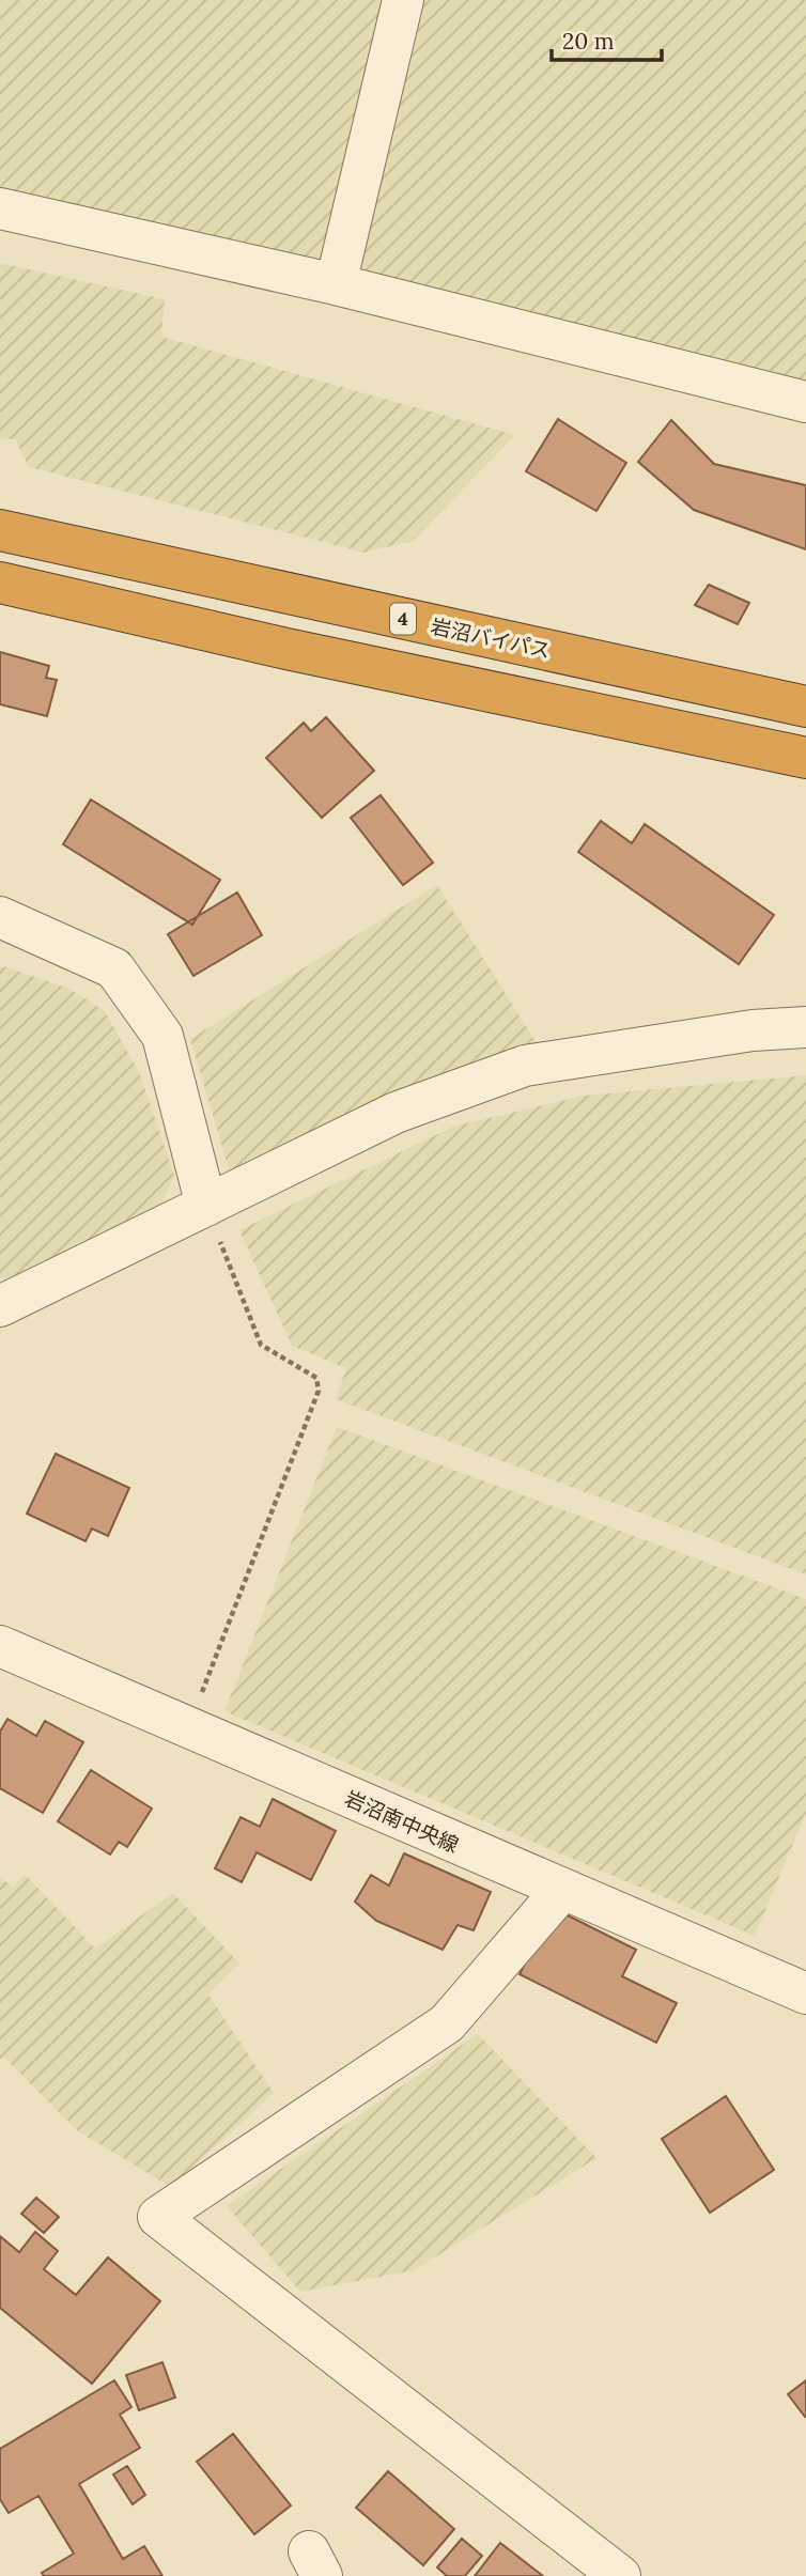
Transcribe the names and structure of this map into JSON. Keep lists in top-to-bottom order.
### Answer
{
  "streets": {
    "highway": ["4", "岩沼バイパス"],
    "street": ["岩沼南中央線"]
  },
  "scale_bar": "20 m"
}
